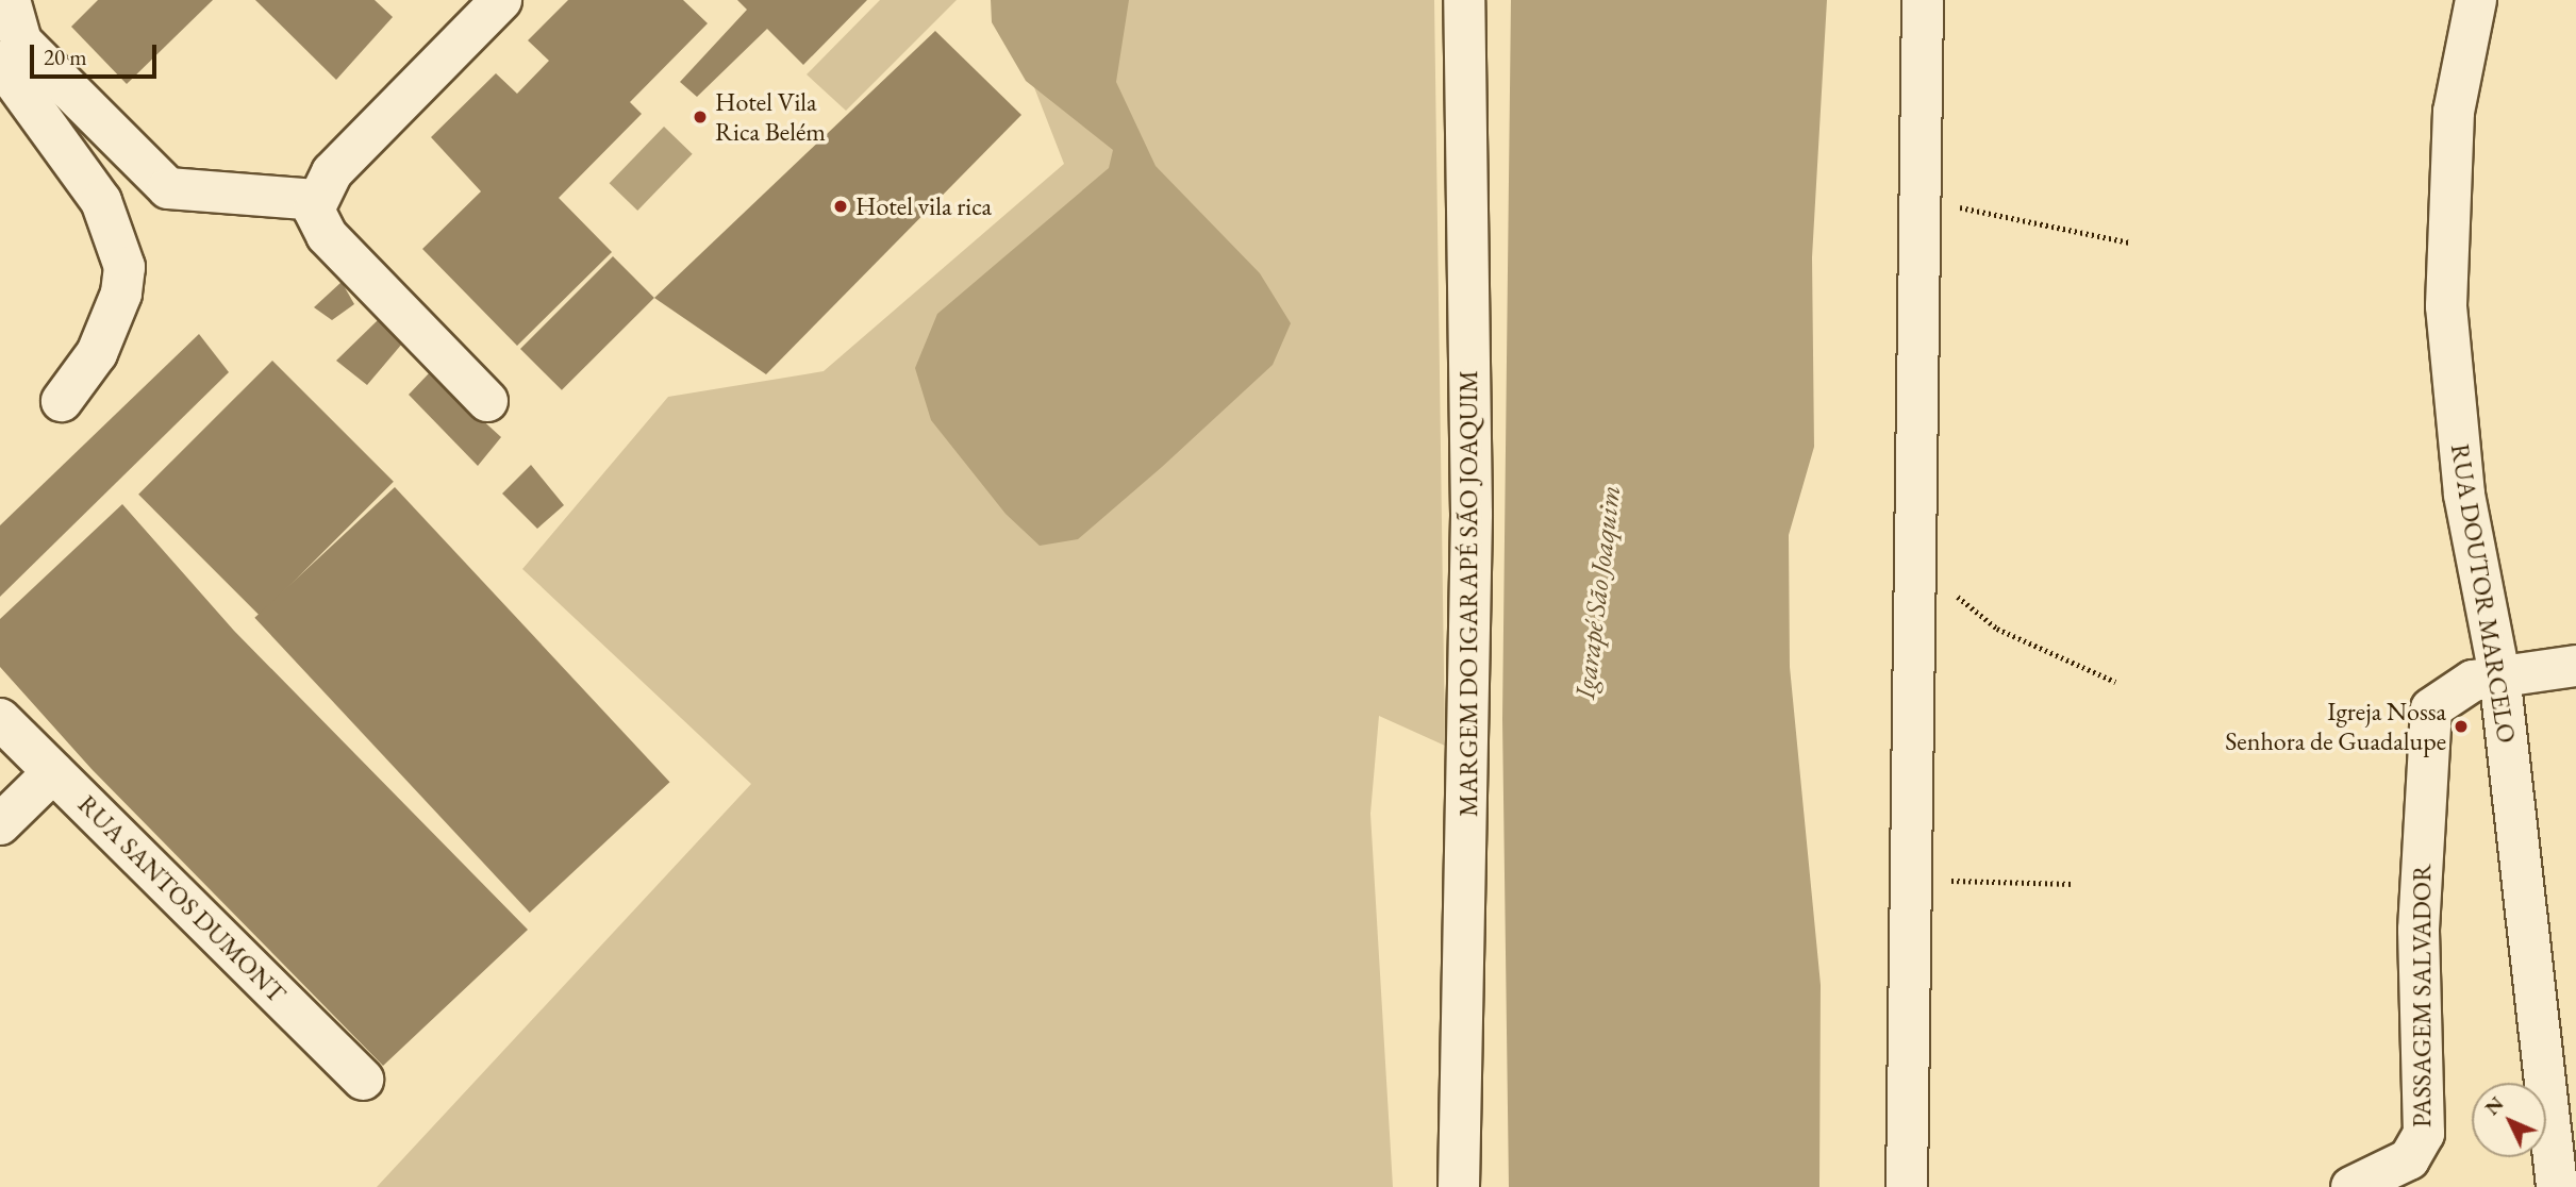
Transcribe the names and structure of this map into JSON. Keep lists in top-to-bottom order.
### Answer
{
  "streets": {
    "street": [
      "MARGEM DO IGARAPÉ SÃO JOAQUIM",
      "RUA DOUTOR MARCELO",
      "RUA SANTOS DUMONT",
      "PASSAGEM SALVADOR"
    ]
  },
  "crossings": [
    ["RUA DOUTOR MARCELO", "PASSAGEM SALVADOR"]
  ],
  "water": ["Igarapé São Joaquim"],
  "places": ["Hotel Vila Rica Belém", "Hotel vila rica", "Igreja Nossa Senhora de Guadalupe"],
  "scale_bar": "20 m",
  "north": "top left"
}
